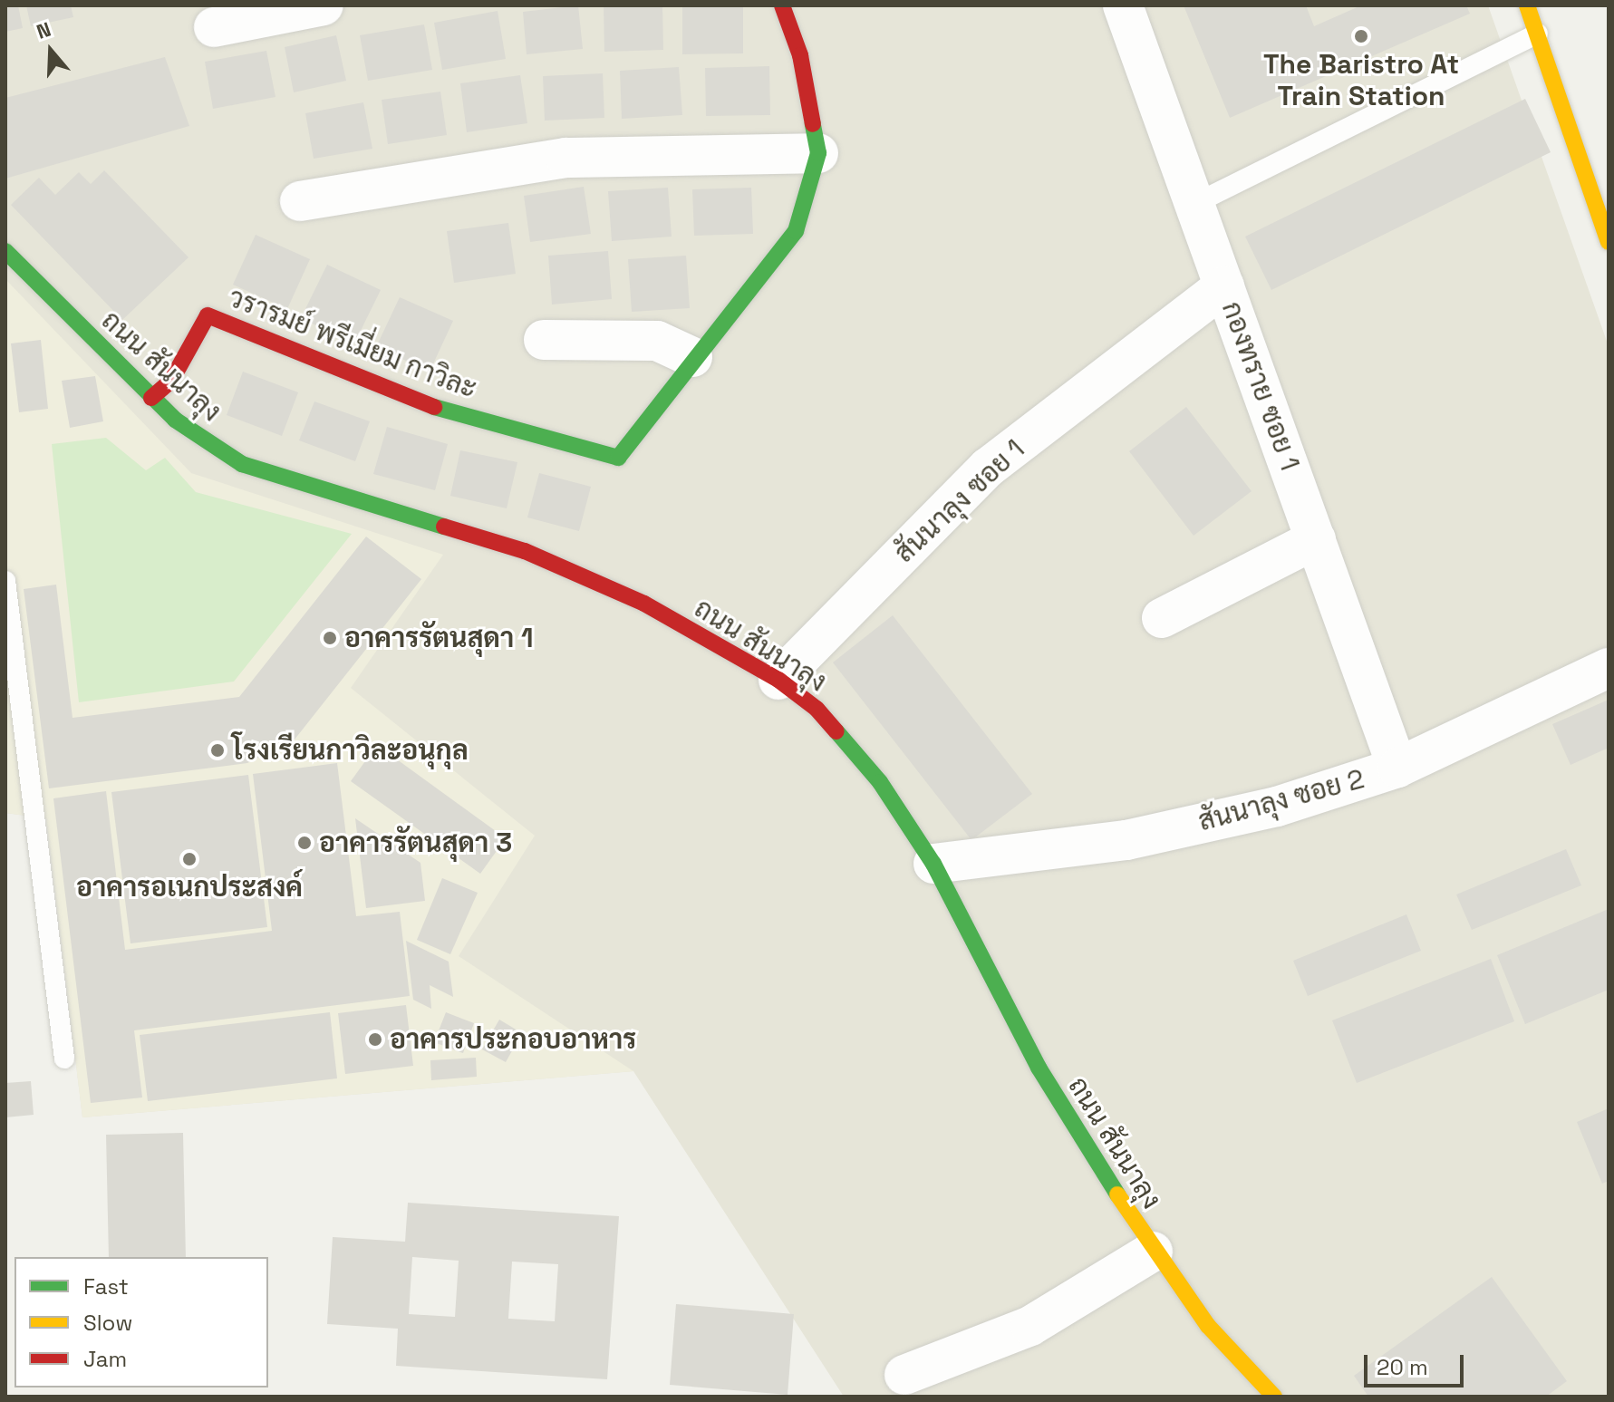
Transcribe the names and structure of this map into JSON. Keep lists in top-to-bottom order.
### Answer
{
  "streets": {
    "street": [
      "วรารมย์ พรีเมี่ยม กาวิละ",
      "ถนน สันนาลุง",
      "กองทราย ซอย 1",
      "สันนาลุง ซอย 1",
      "สันนาลุง ซอย 2"
    ]
  },
  "crossings": [
    ["วรารมย์ พรีเมี่ยม กาวิละ", "ถนน สันนาลุง"],
    ["ถนน สันนาลุง", "สันนาลุง ซอย 1"],
    ["ถนน สันนาลุง", "สันนาลุง ซอย 2"],
    ["กองทราย ซอย 1", "สันนาลุง ซอย 1"],
    ["กองทราย ซอย 1", "สันนาลุง ซอย 2"]
  ],
  "places": [
    "The Baristro At Train Station",
    "อาคารรัตนสุดา 1",
    "โรงเรียนกาวิละอนุกุล",
    "อาคารรัตนสุดา 3",
    "อาคารอเนกประสงค์",
    "อาคารประกอบอาหาร"
  ],
  "legend": ["Fast", "Slow", "Jam"],
  "scale_bar": "20 m",
  "north": "top"
}
